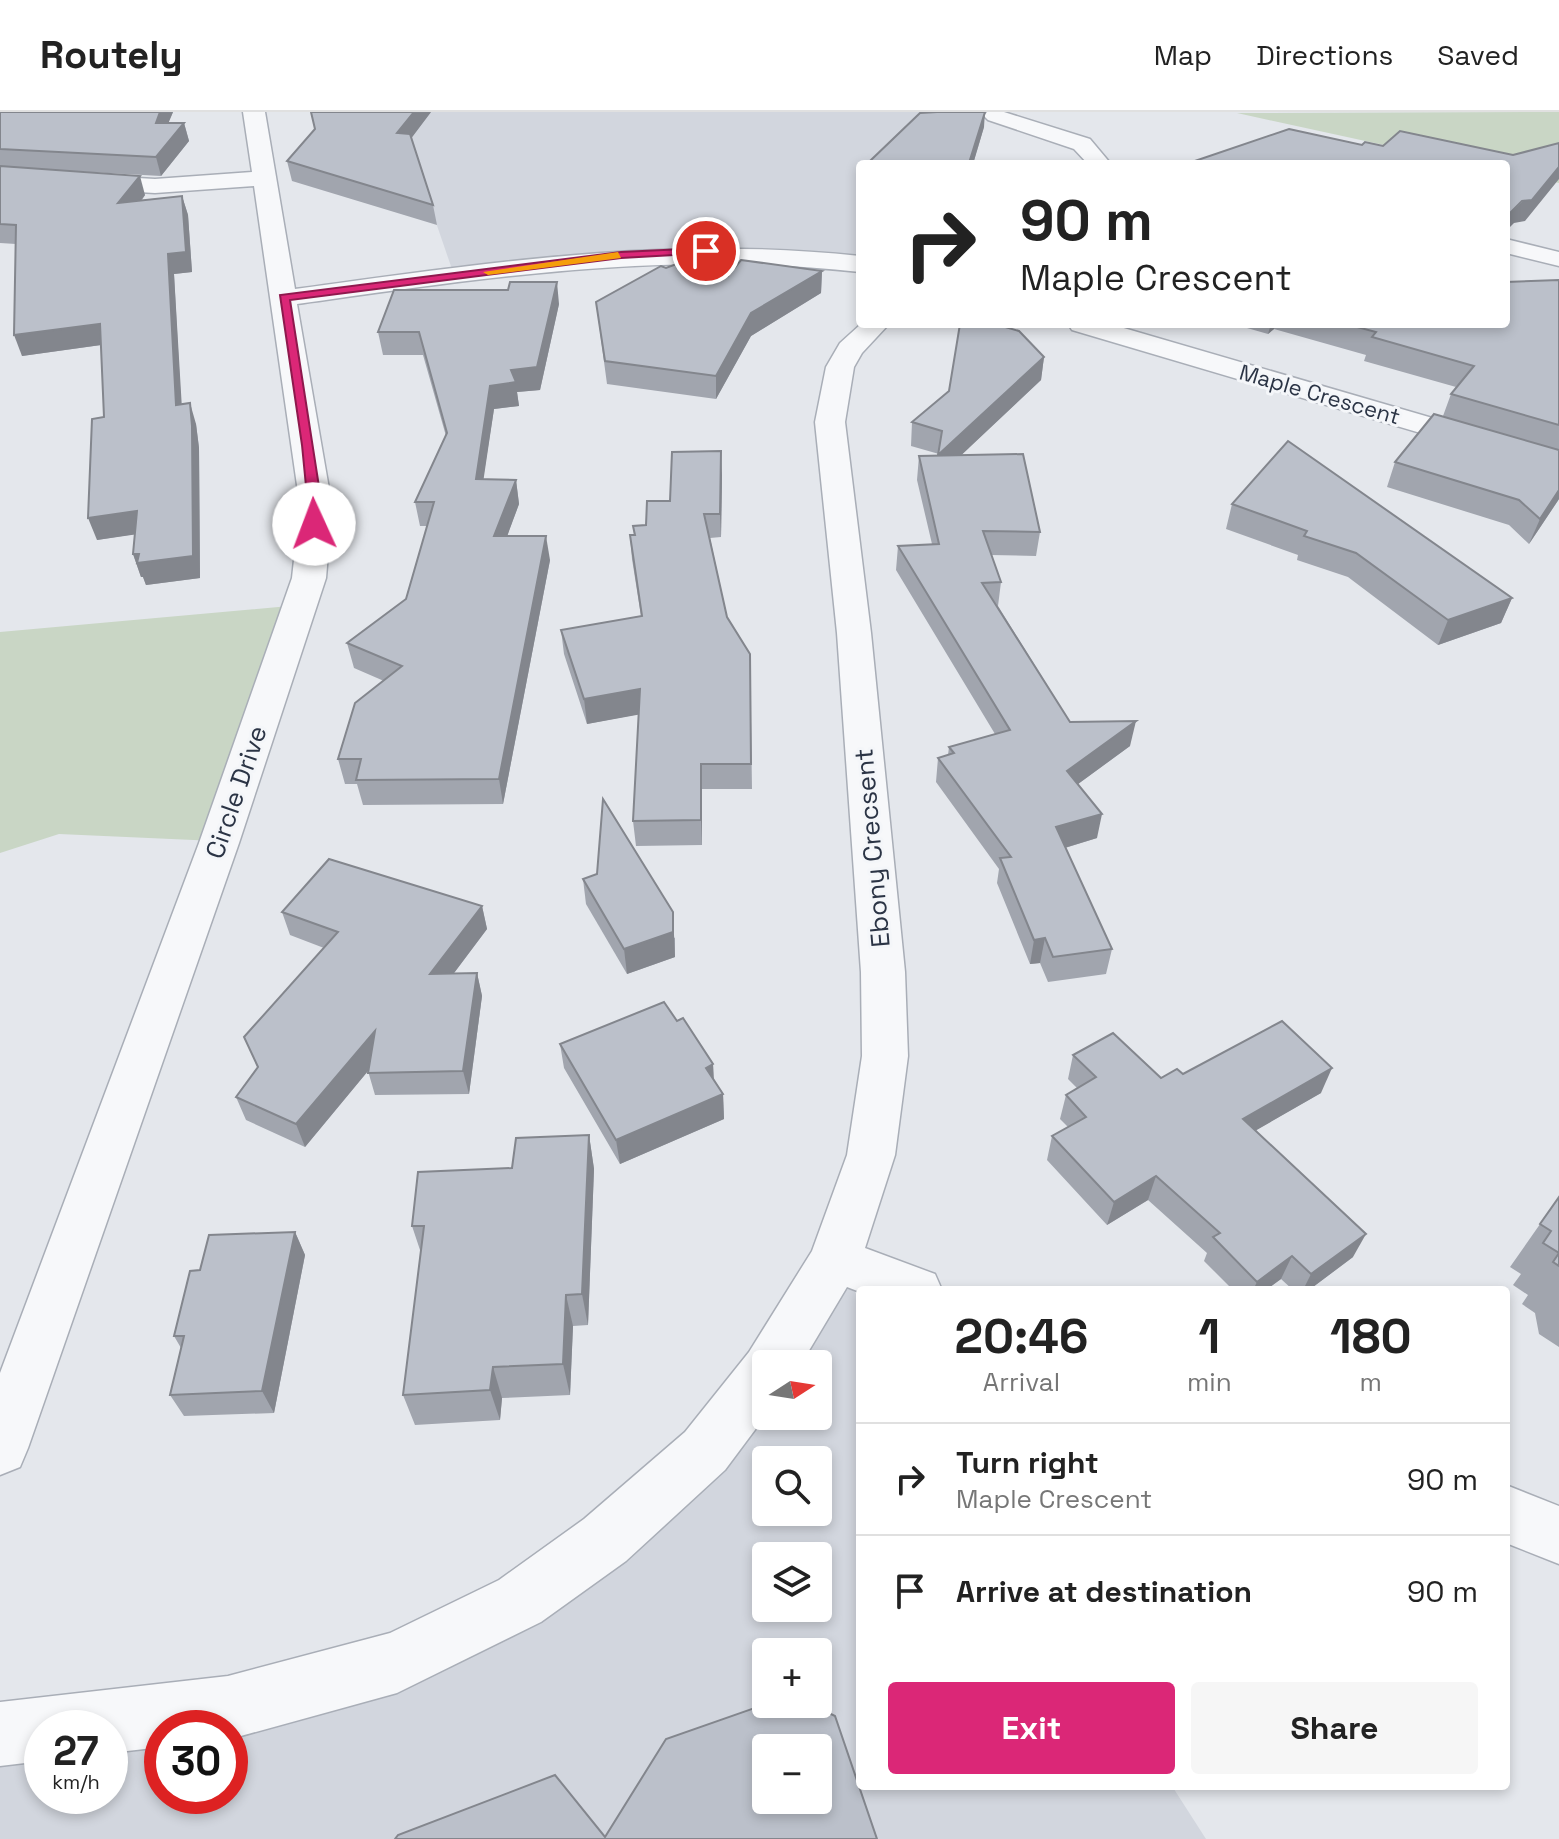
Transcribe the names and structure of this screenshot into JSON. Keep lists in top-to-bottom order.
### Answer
{
  "streets": {
    "street": ["Maple Crescent", "Circle Drive", "Ebony Crecsent"]
  },
  "north": "right",
  "page": {
    "header": "Routely",
    "nav": ["Map", "Directions", "Saved"],
    "turn": ["90 m", "Maple Crescent"],
    "eta": [
      "20:46",
      "Arrival",
      "1",
      "min",
      "180",
      "m"
    ],
    "map_buttons": ["+", "−"],
    "list": [
      {
        "name": "Turn right",
        "note": "Maple Crescent",
        "value": "90 m"
      },
      {
        "name": "Arrive at destination",
        "value": "90 m"
      }
    ],
    "buttons": ["Exit", "Share"],
    "speed": "27 km/h",
    "limit": "30"
  }
}
